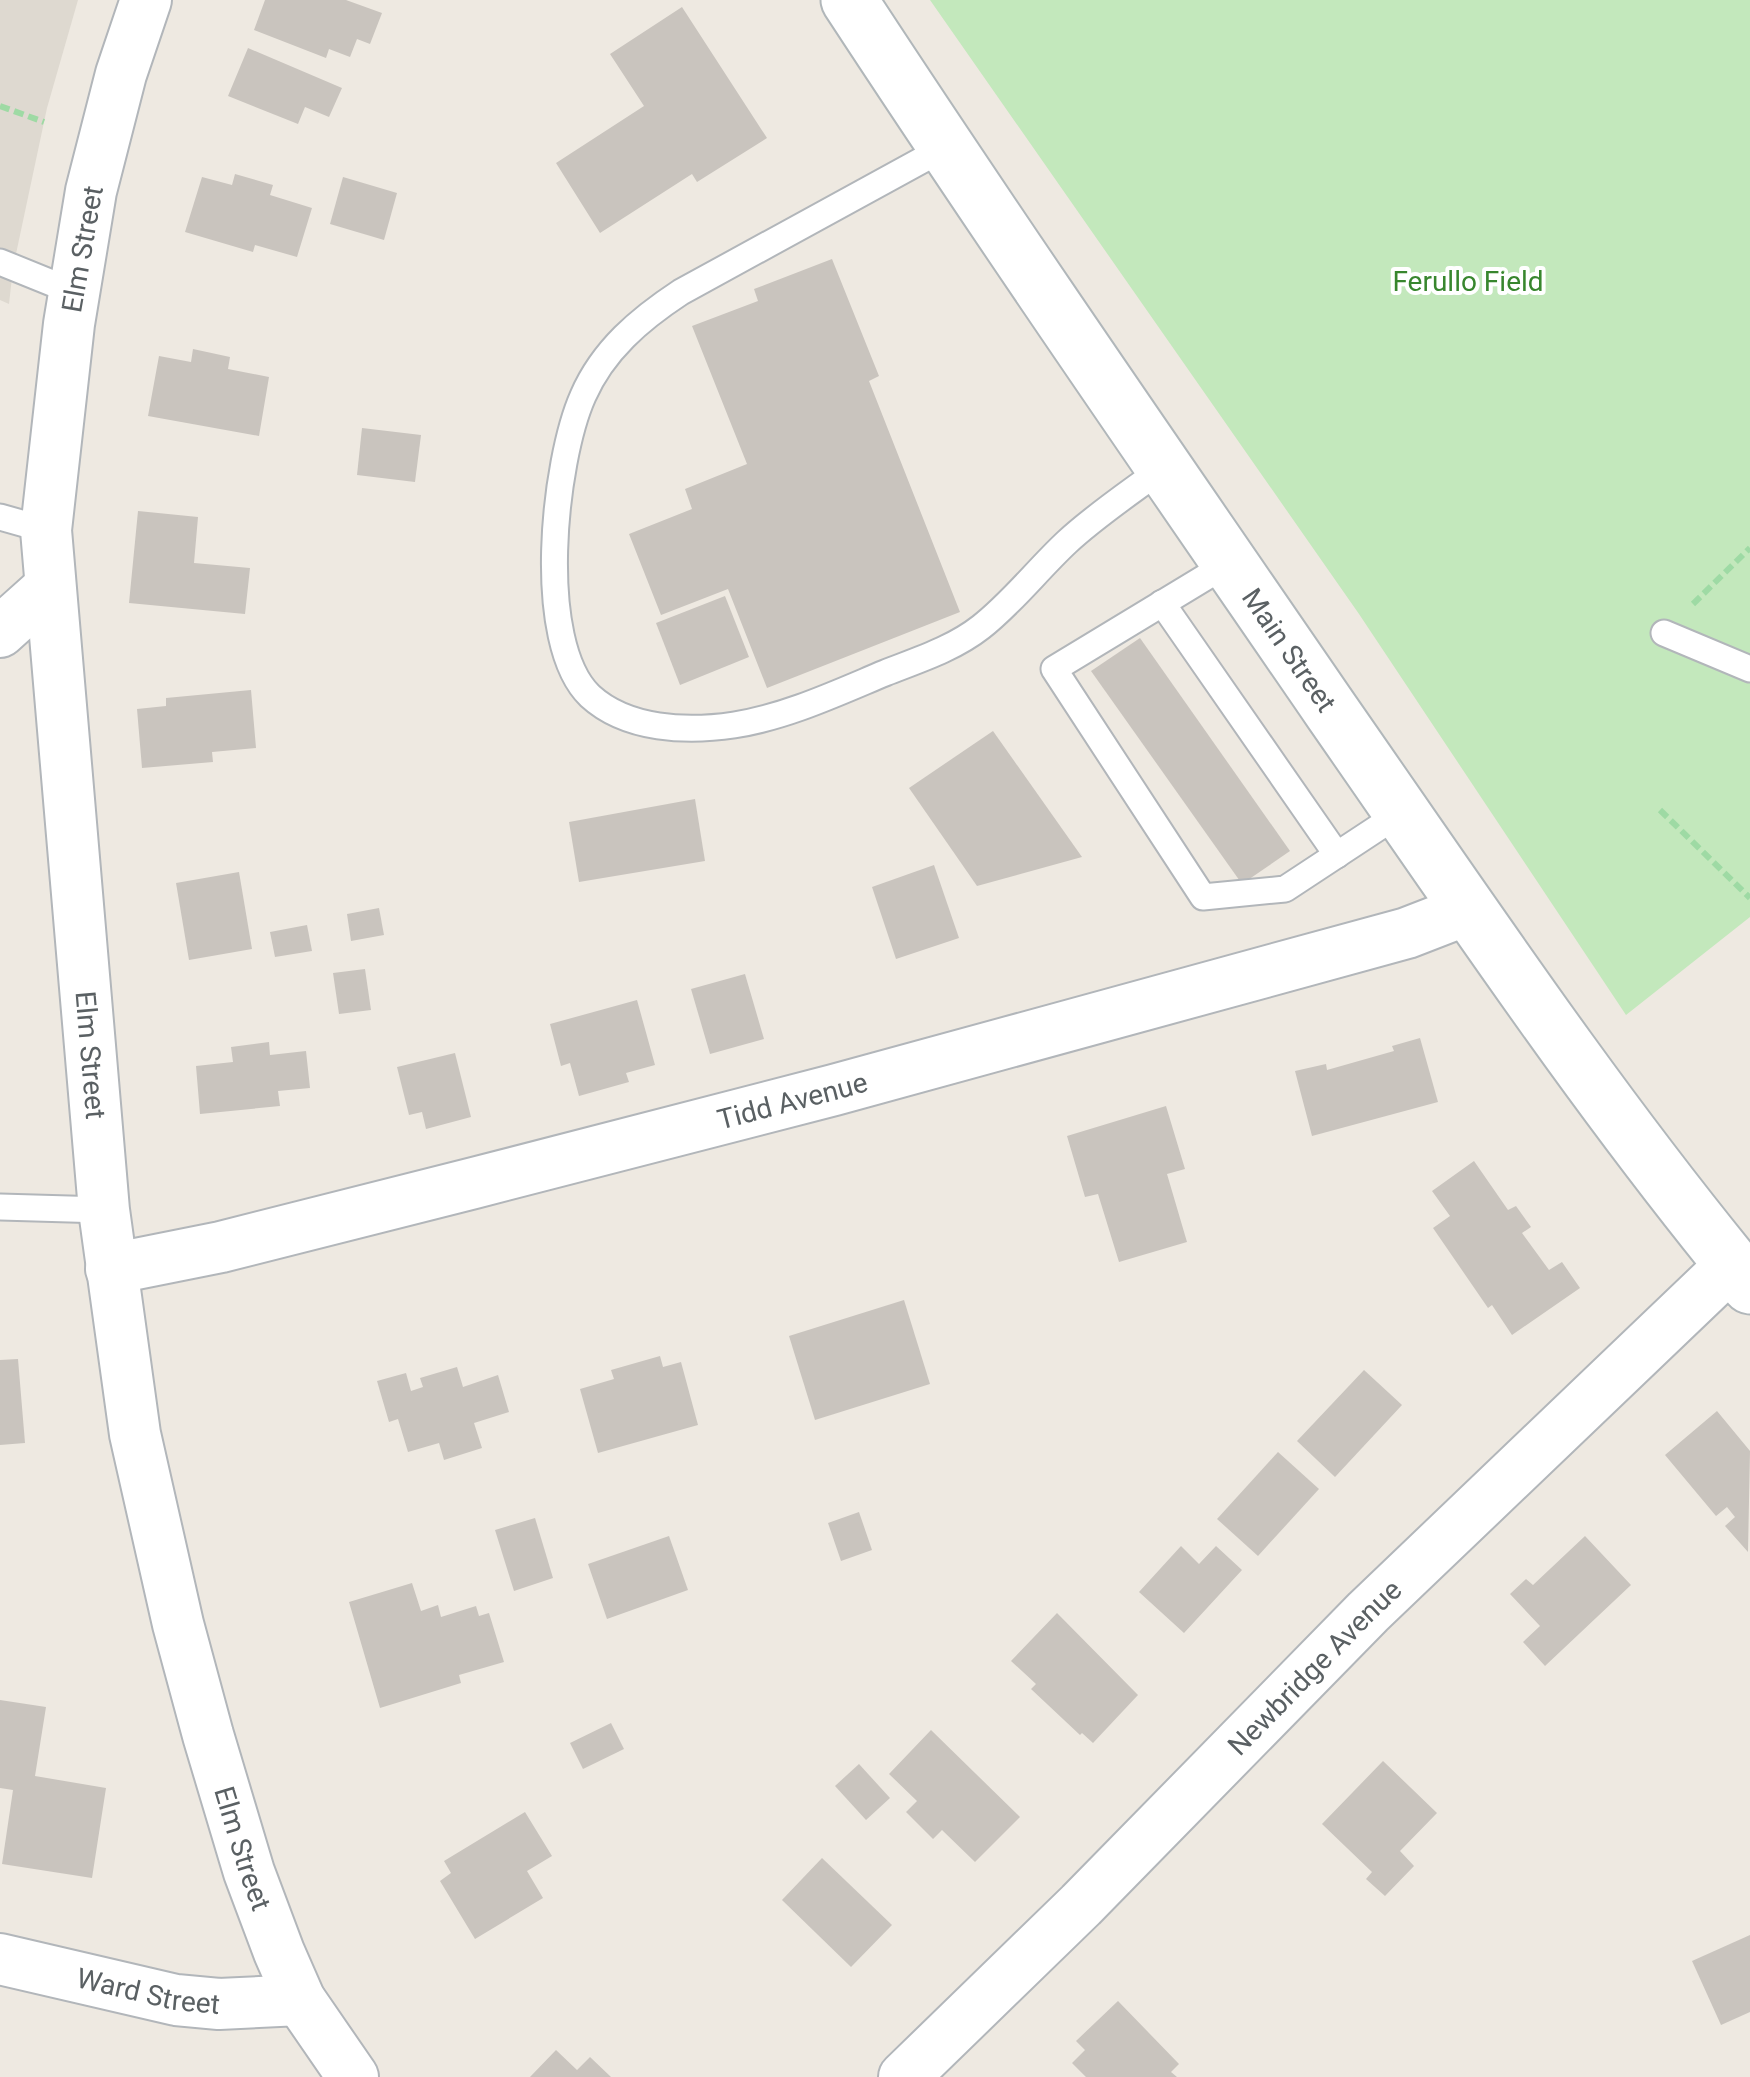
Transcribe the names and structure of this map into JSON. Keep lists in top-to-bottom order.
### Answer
{
  "streets": {
    "main road": ["Main Street"],
    "street": [
      "Elm Street",
      "Tidd Avenue",
      "Newbridge Avenue",
      "Ward Street"
    ]
  },
  "crossings": [
    ["Elm Street", "Tidd Avenue"],
    ["Elm Street", "Ward Street"],
    ["Main Street", "Tidd Avenue"],
    ["Main Street", "Newbridge Avenue"]
  ],
  "parks": ["Ferullo Field"]
}
